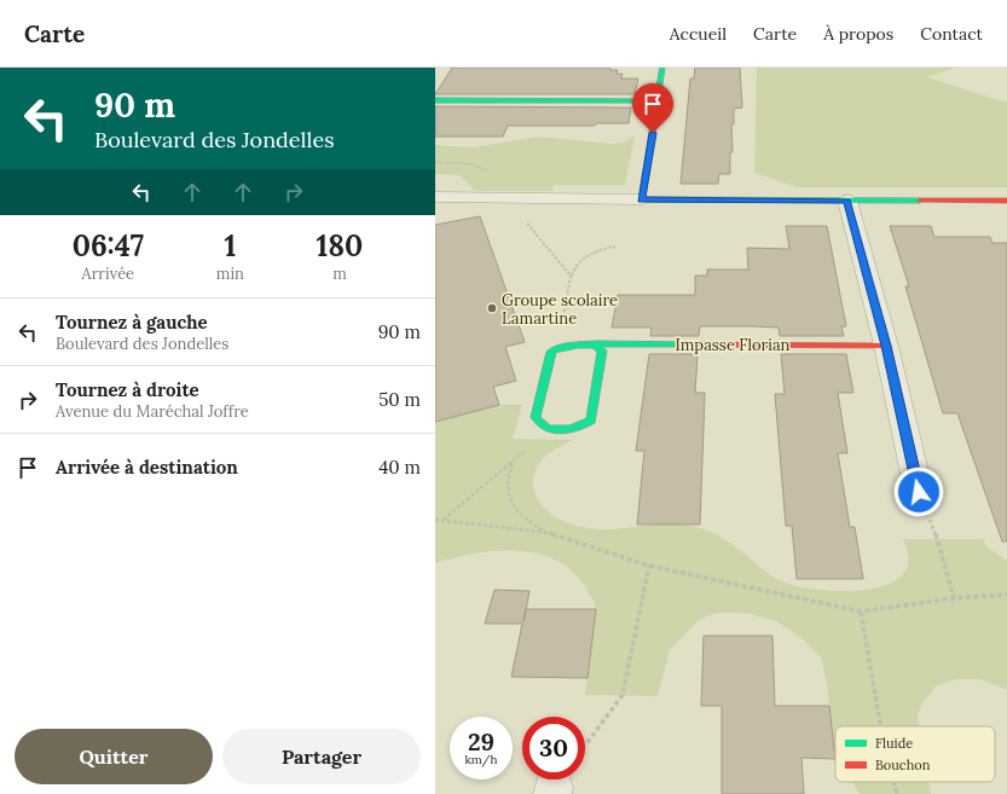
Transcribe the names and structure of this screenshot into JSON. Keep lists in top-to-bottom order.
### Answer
{
  "streets": {
    "street": ["Impasse Florian"]
  },
  "places": ["Groupe scolaire Lamartine"],
  "legend": ["Fluide", "Bouchon"],
  "page": {
    "header": "Carte",
    "nav": [
      "Accueil",
      "Carte",
      "À propos",
      "Contact"
    ],
    "turn": ["90 m", "Boulevard des Jondelles"],
    "eta": [
      "06:47",
      "Arrivée",
      "1",
      "min",
      "180",
      "m"
    ],
    "list": [
      {
        "name": "Tournez à gauche",
        "note": "Boulevard des Jondelles",
        "value": "90 m"
      },
      {
        "name": "Tournez à droite",
        "note": "Avenue du Maréchal Joffre",
        "value": "50 m"
      },
      {
        "name": "Arrivée à destination",
        "value": "40 m"
      }
    ],
    "speed": "29 km/h",
    "limit": "30",
    "buttons": ["Quitter", "Partager"]
  }
}
